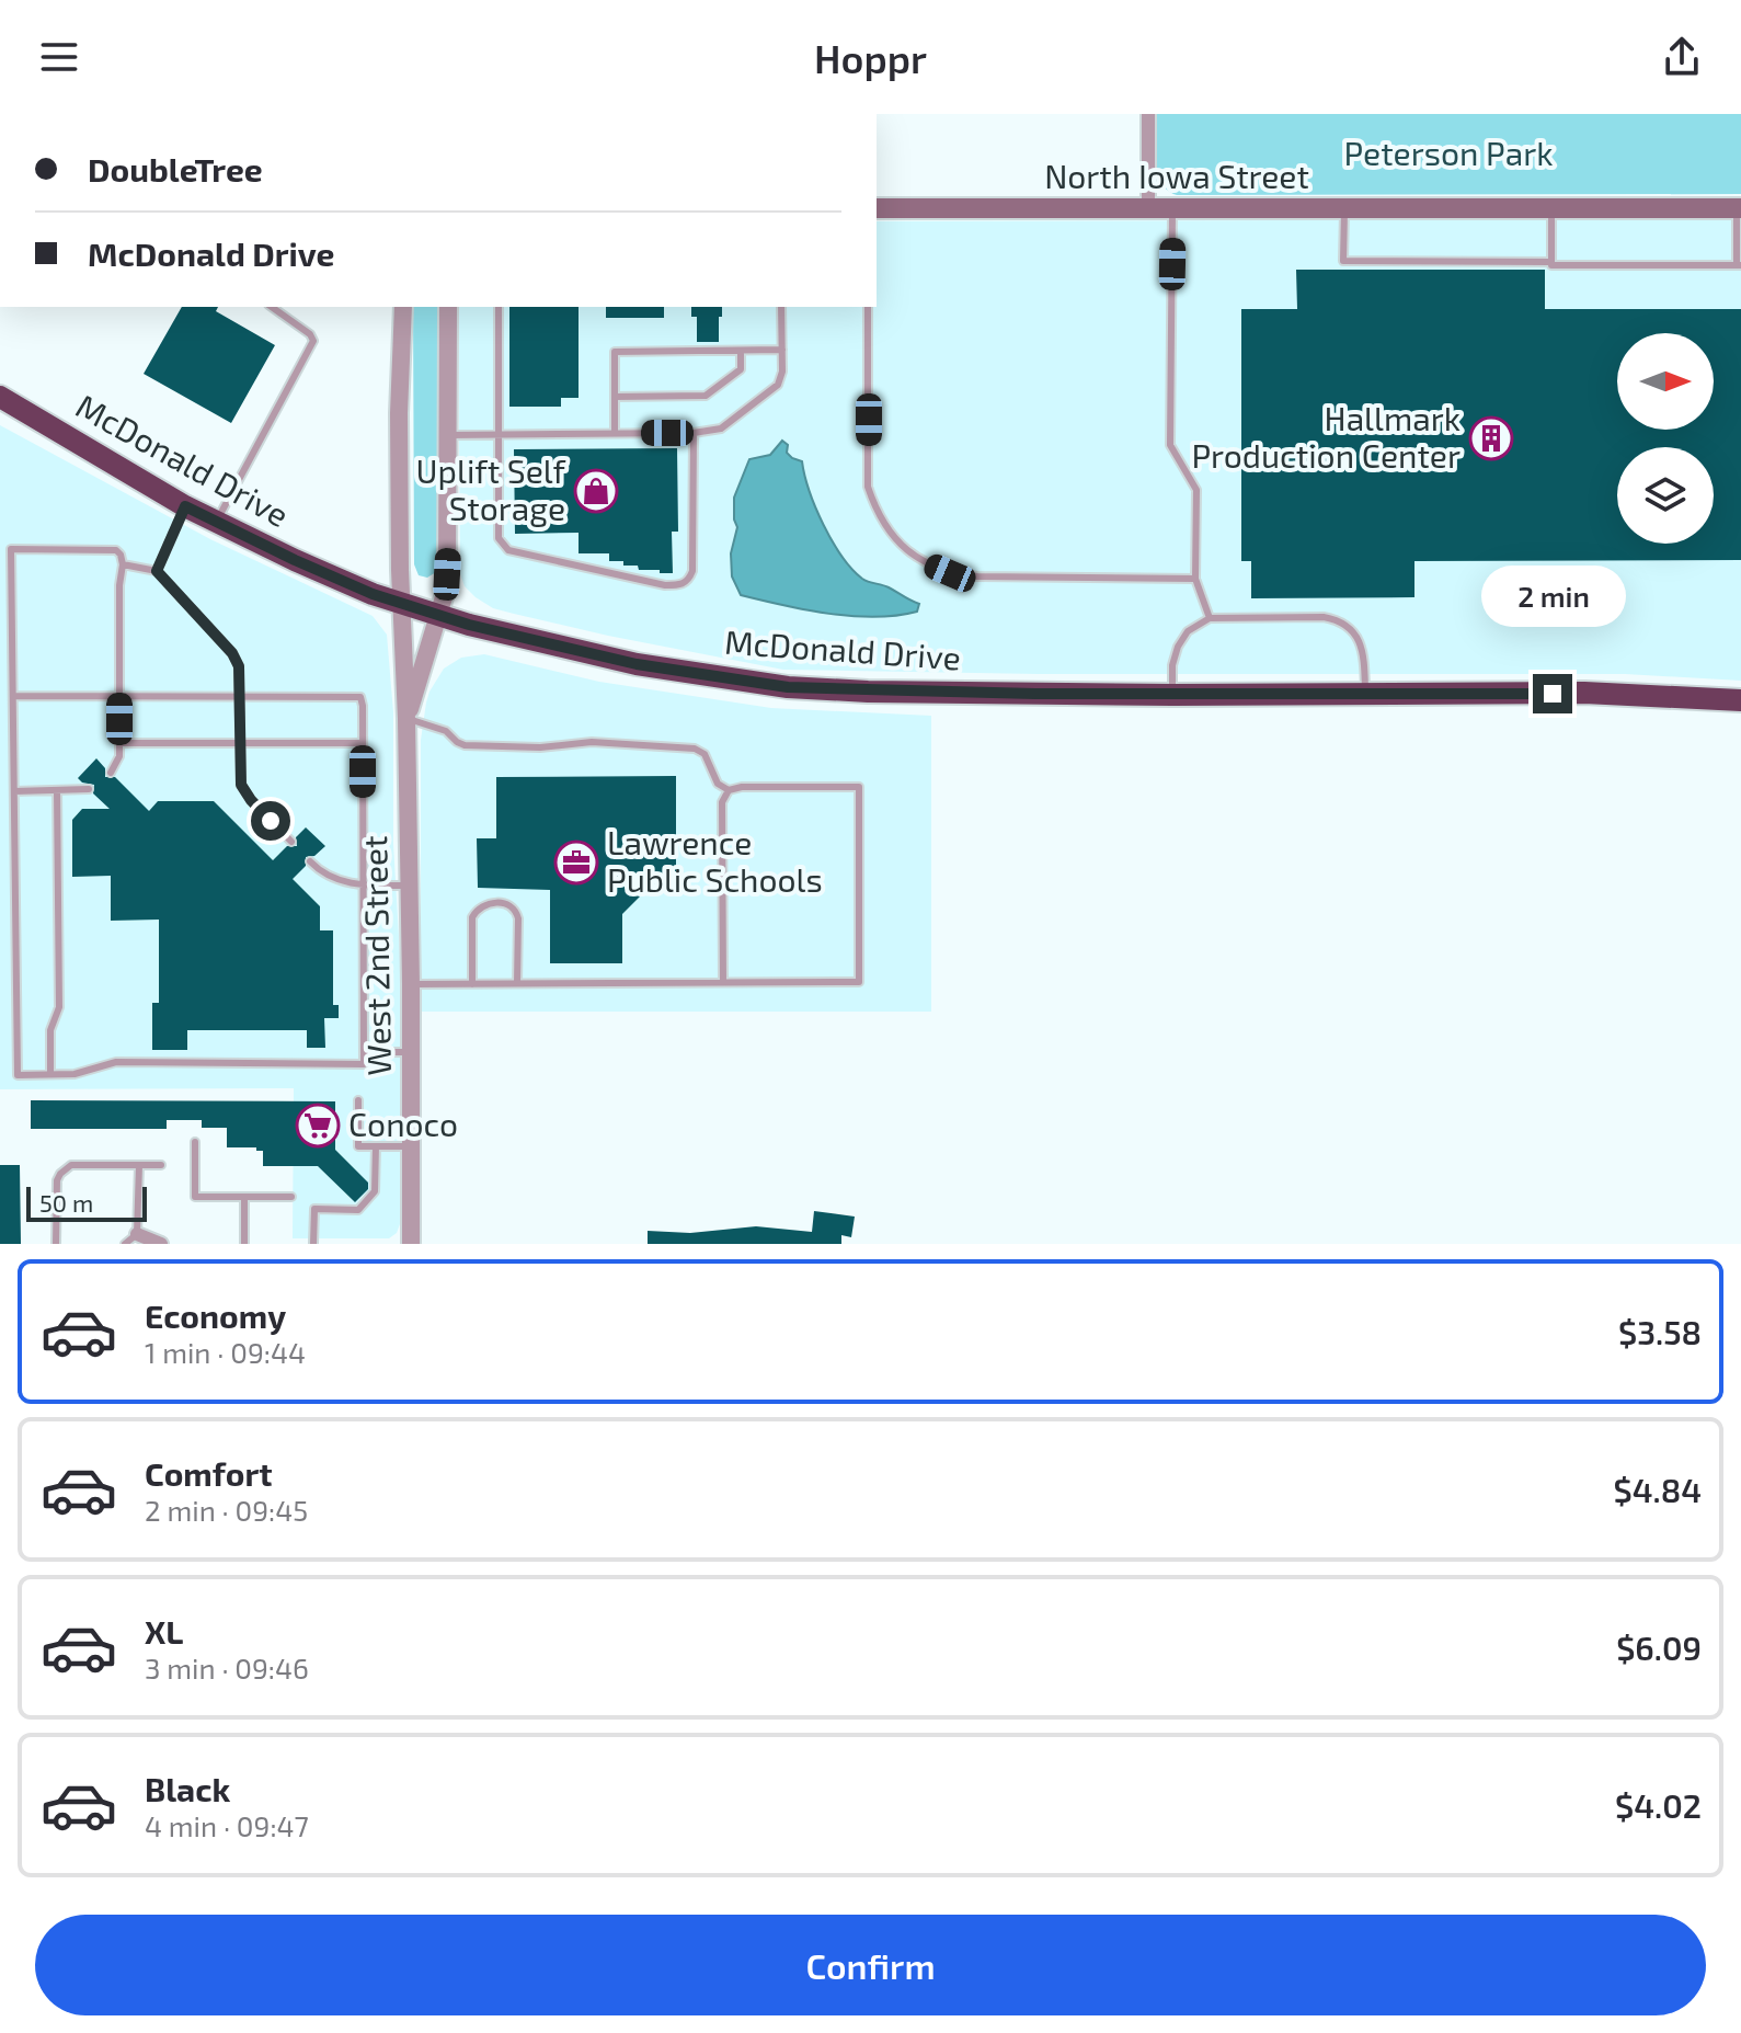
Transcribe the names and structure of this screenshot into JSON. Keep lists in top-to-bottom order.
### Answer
{
  "streets": {
    "highway": ["McDonald Drive"],
    "main road": ["North Iowa Street"],
    "street": ["West 2nd Street"]
  },
  "crossings": [
    ["McDonald Drive", "West 2nd Street"]
  ],
  "parks": ["Peterson Park"],
  "places": {
    "building": ["Hallmark Production Center"],
    "shop": ["Uplift Self Storage"],
    "office": ["Lawrence Public Schools"],
    "supermarket": ["Conoco"]
  },
  "scale_bar": "50 m",
  "north": "right",
  "page": {
    "header": "Hoppr",
    "banner": ["DoubleTree", "McDonald Drive"],
    "bubble": "2 min",
    "scale": "50 m",
    "list": [
      {
        "name": "Economy",
        "note": "1 min · 09:44",
        "value": "$3.58"
      },
      {
        "name": "Comfort",
        "note": "2 min · 09:45",
        "value": "$4.84"
      },
      {
        "name": "XL",
        "note": "3 min · 09:46",
        "value": "$6.09"
      },
      {
        "name": "Black",
        "note": "4 min · 09:47",
        "value": "$4.02"
      }
    ],
    "buttons": "Confirm"
  }
}
